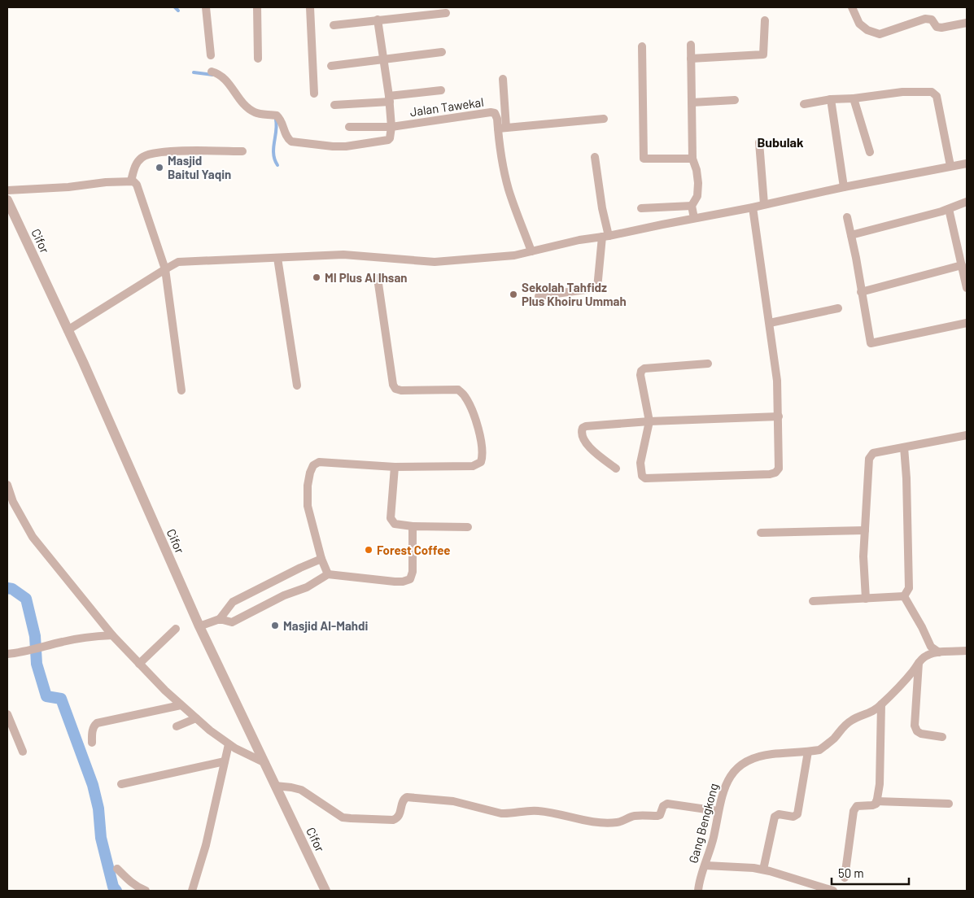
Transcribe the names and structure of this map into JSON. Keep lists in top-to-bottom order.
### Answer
{
  "streets": {
    "street": ["Jalan Tawekal", "Cifor", "Gang Bengkong"]
  },
  "districts": ["Bubulak"],
  "places": [
    "Masjid Baitul Yaqin",
    "MI Plus Al Ihsan",
    "Sekolah Tahfidz Plus Khoiru Ummah",
    "Forest Coffee",
    "Masjid Al-Mahdi"
  ],
  "scale_bar": "50 m"
}
